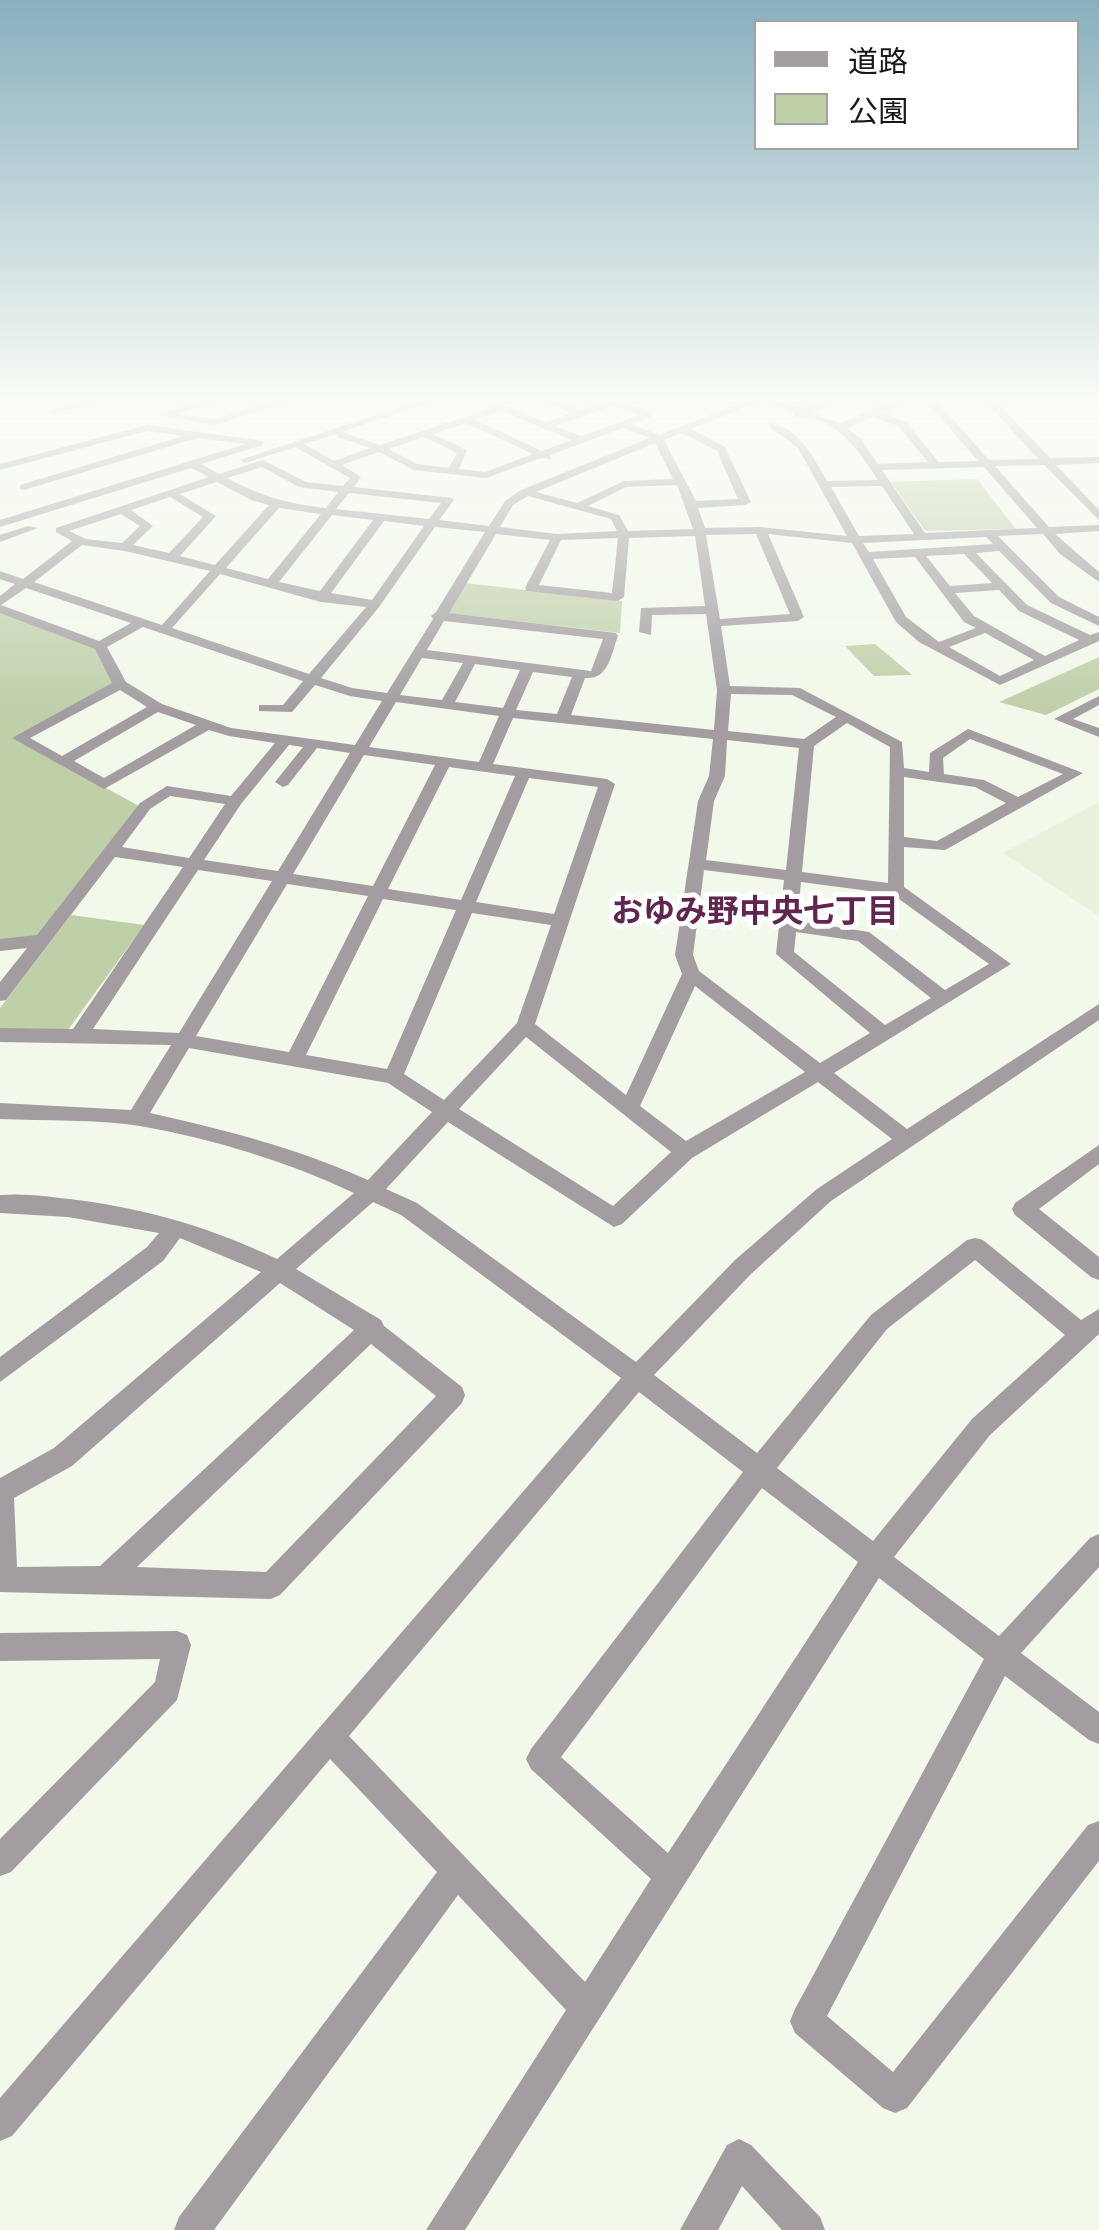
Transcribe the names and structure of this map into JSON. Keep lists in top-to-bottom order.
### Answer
{
  "districts": ["おゆみ野中央七丁目"],
  "legend": ["道路", "公園"]
}
